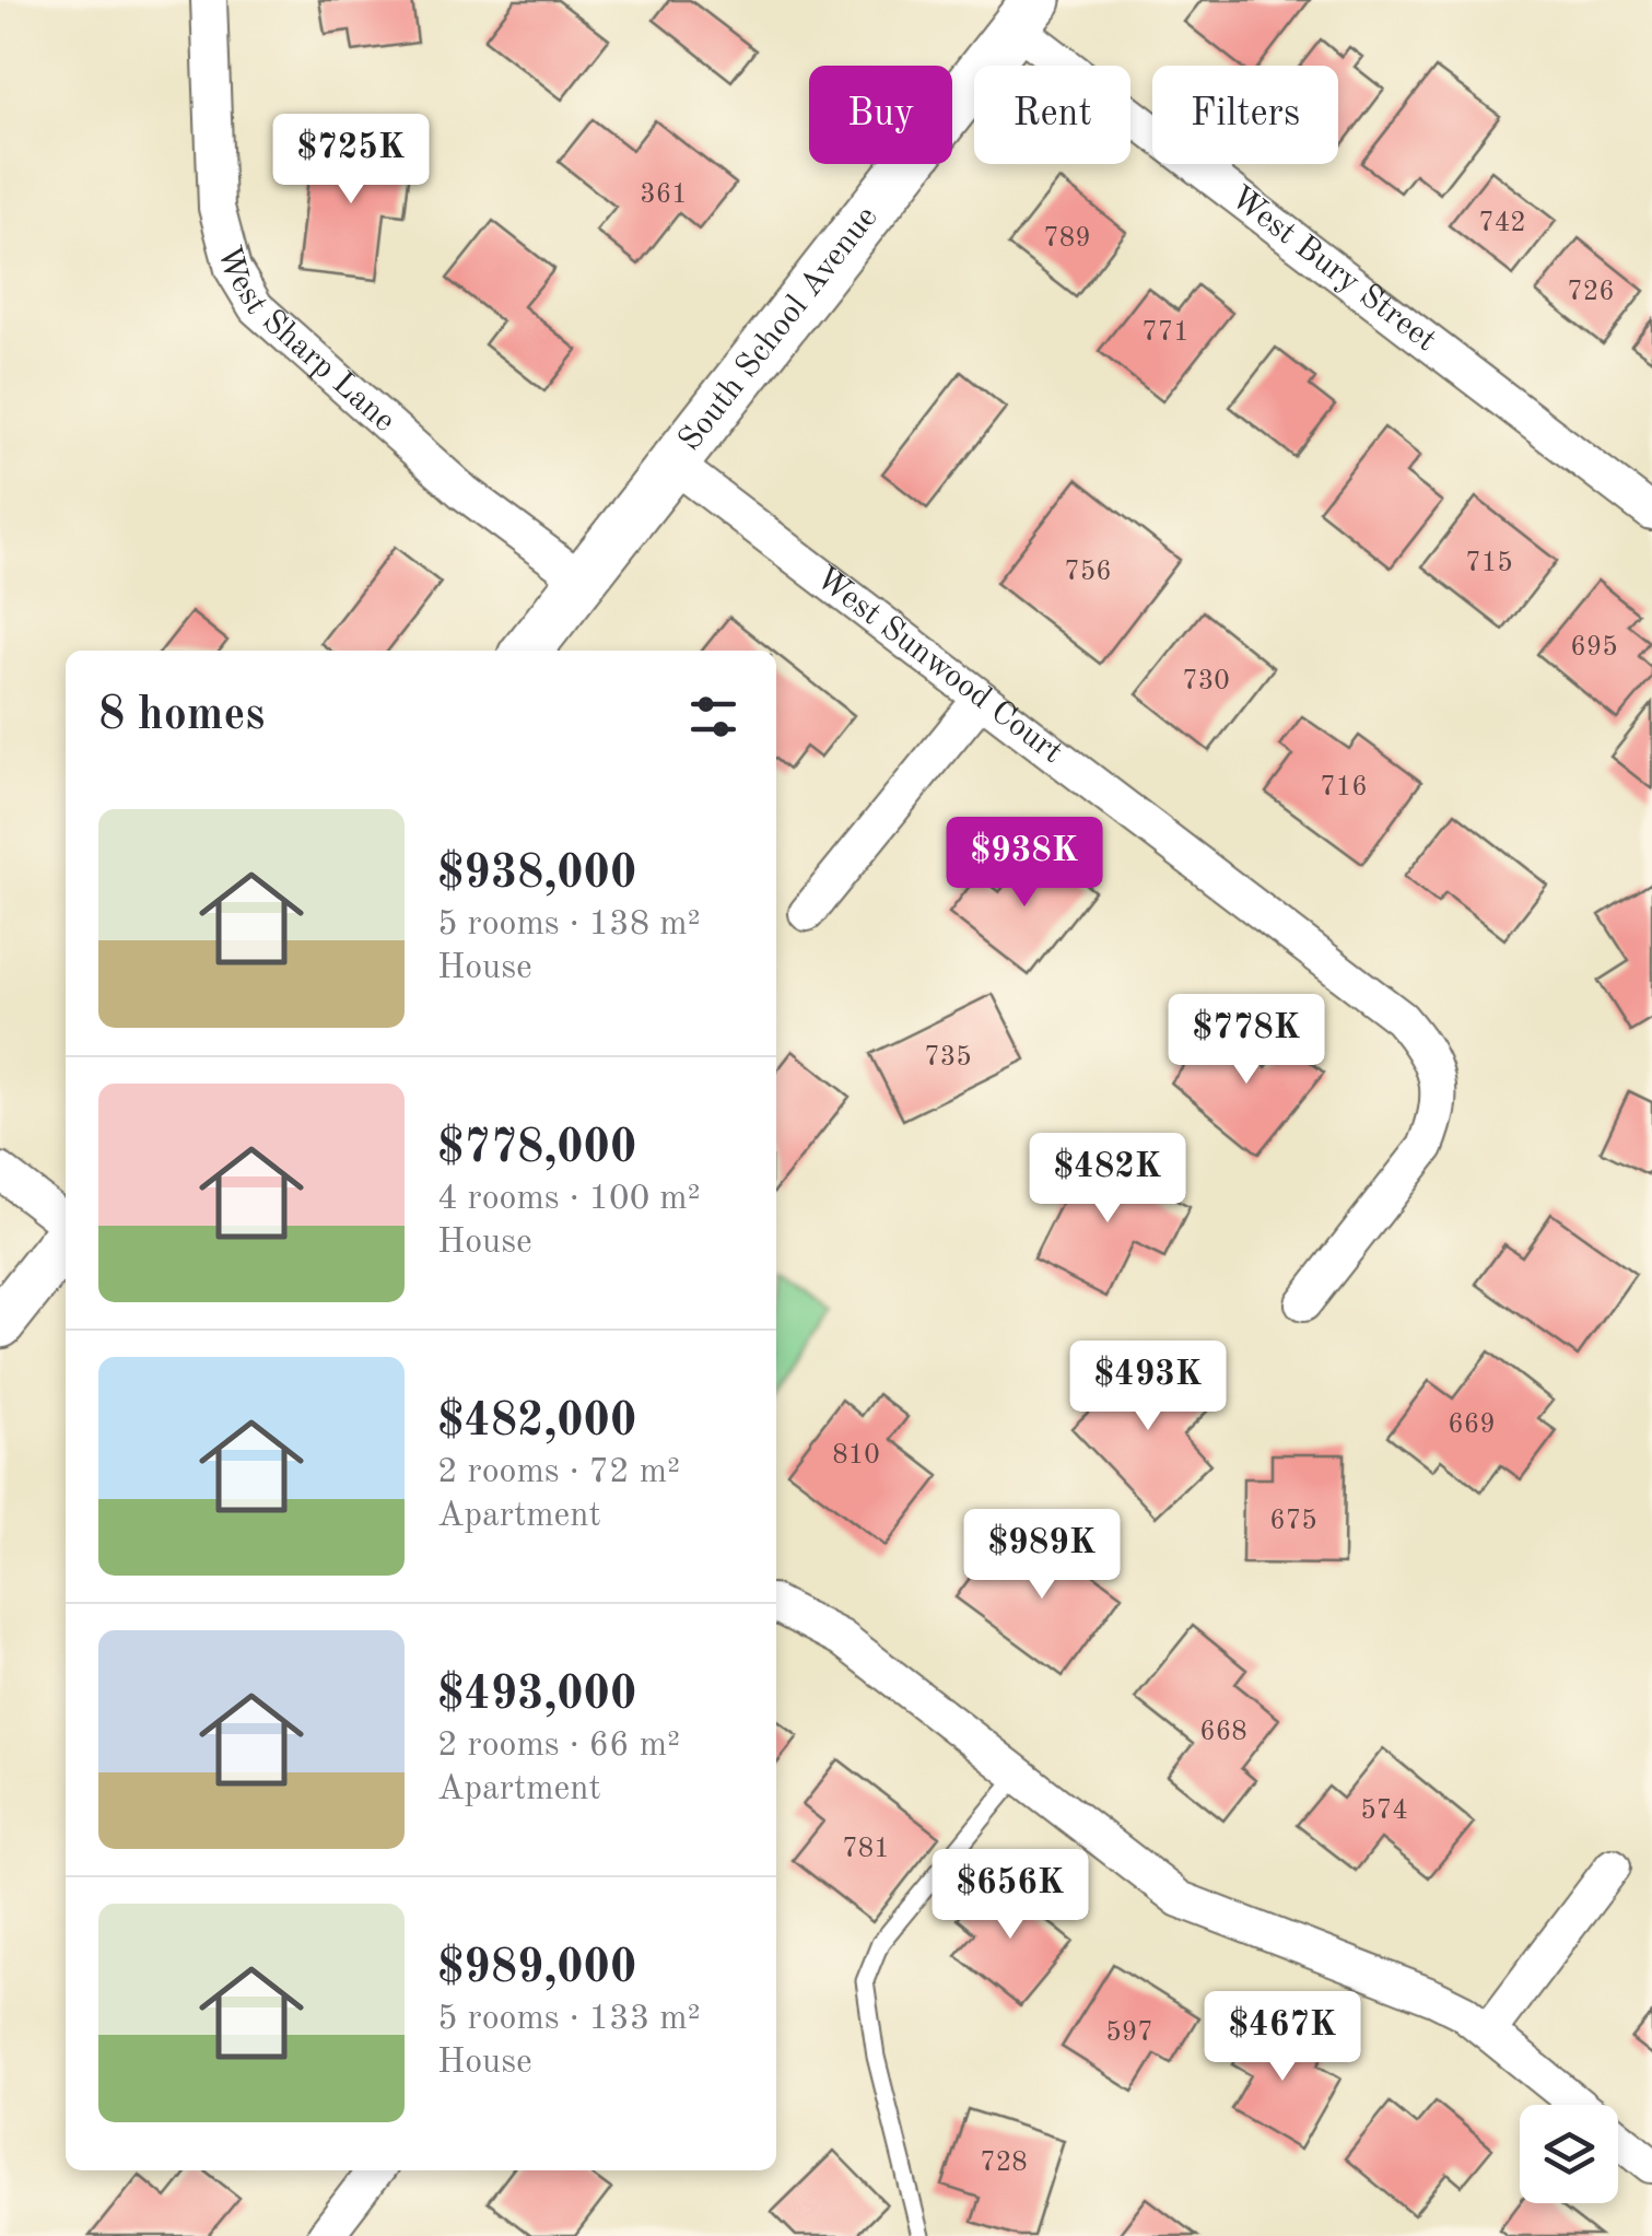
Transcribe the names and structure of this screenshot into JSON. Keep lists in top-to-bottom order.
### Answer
{
  "streets": {
    "street": [
      "West Bury Street",
      "South School Avenue",
      "West Sharp Lane",
      "West Sunwood Court"
    ]
  },
  "crossings": [
    ["West Bury Street", "South School Avenue"],
    ["South School Avenue", "West Sharp Lane"],
    ["South School Avenue", "West Sunwood Court"]
  ],
  "house_numbers": [
    "361",
    "742",
    "789",
    "726",
    "771",
    "715",
    "756",
    "695",
    "730",
    "716",
    "735",
    "669",
    "810",
    "675",
    "668",
    "574",
    "781",
    "597",
    "728"
  ],
  "page": {
    "chip": ["Buy", "Rent", "Filters"],
    "price": [
      "$725K",
      "$938K",
      "$778K",
      "$482K",
      "$493K",
      "$989K",
      "$656K",
      "$467K"
    ],
    "heading": "8 homes",
    "list": [
      {
        "name": "$938,000",
        "note": "5 rooms · 138 m² · House"
      },
      {
        "name": "$778,000",
        "note": "4 rooms · 100 m² · House"
      },
      {
        "name": "$482,000",
        "note": "2 rooms · 72 m² · Apartment"
      },
      {
        "name": "$493,000",
        "note": "2 rooms · 66 m² · Apartment"
      },
      {
        "name": "$989,000",
        "note": "5 rooms · 133 m² · House"
      }
    ]
  }
}
